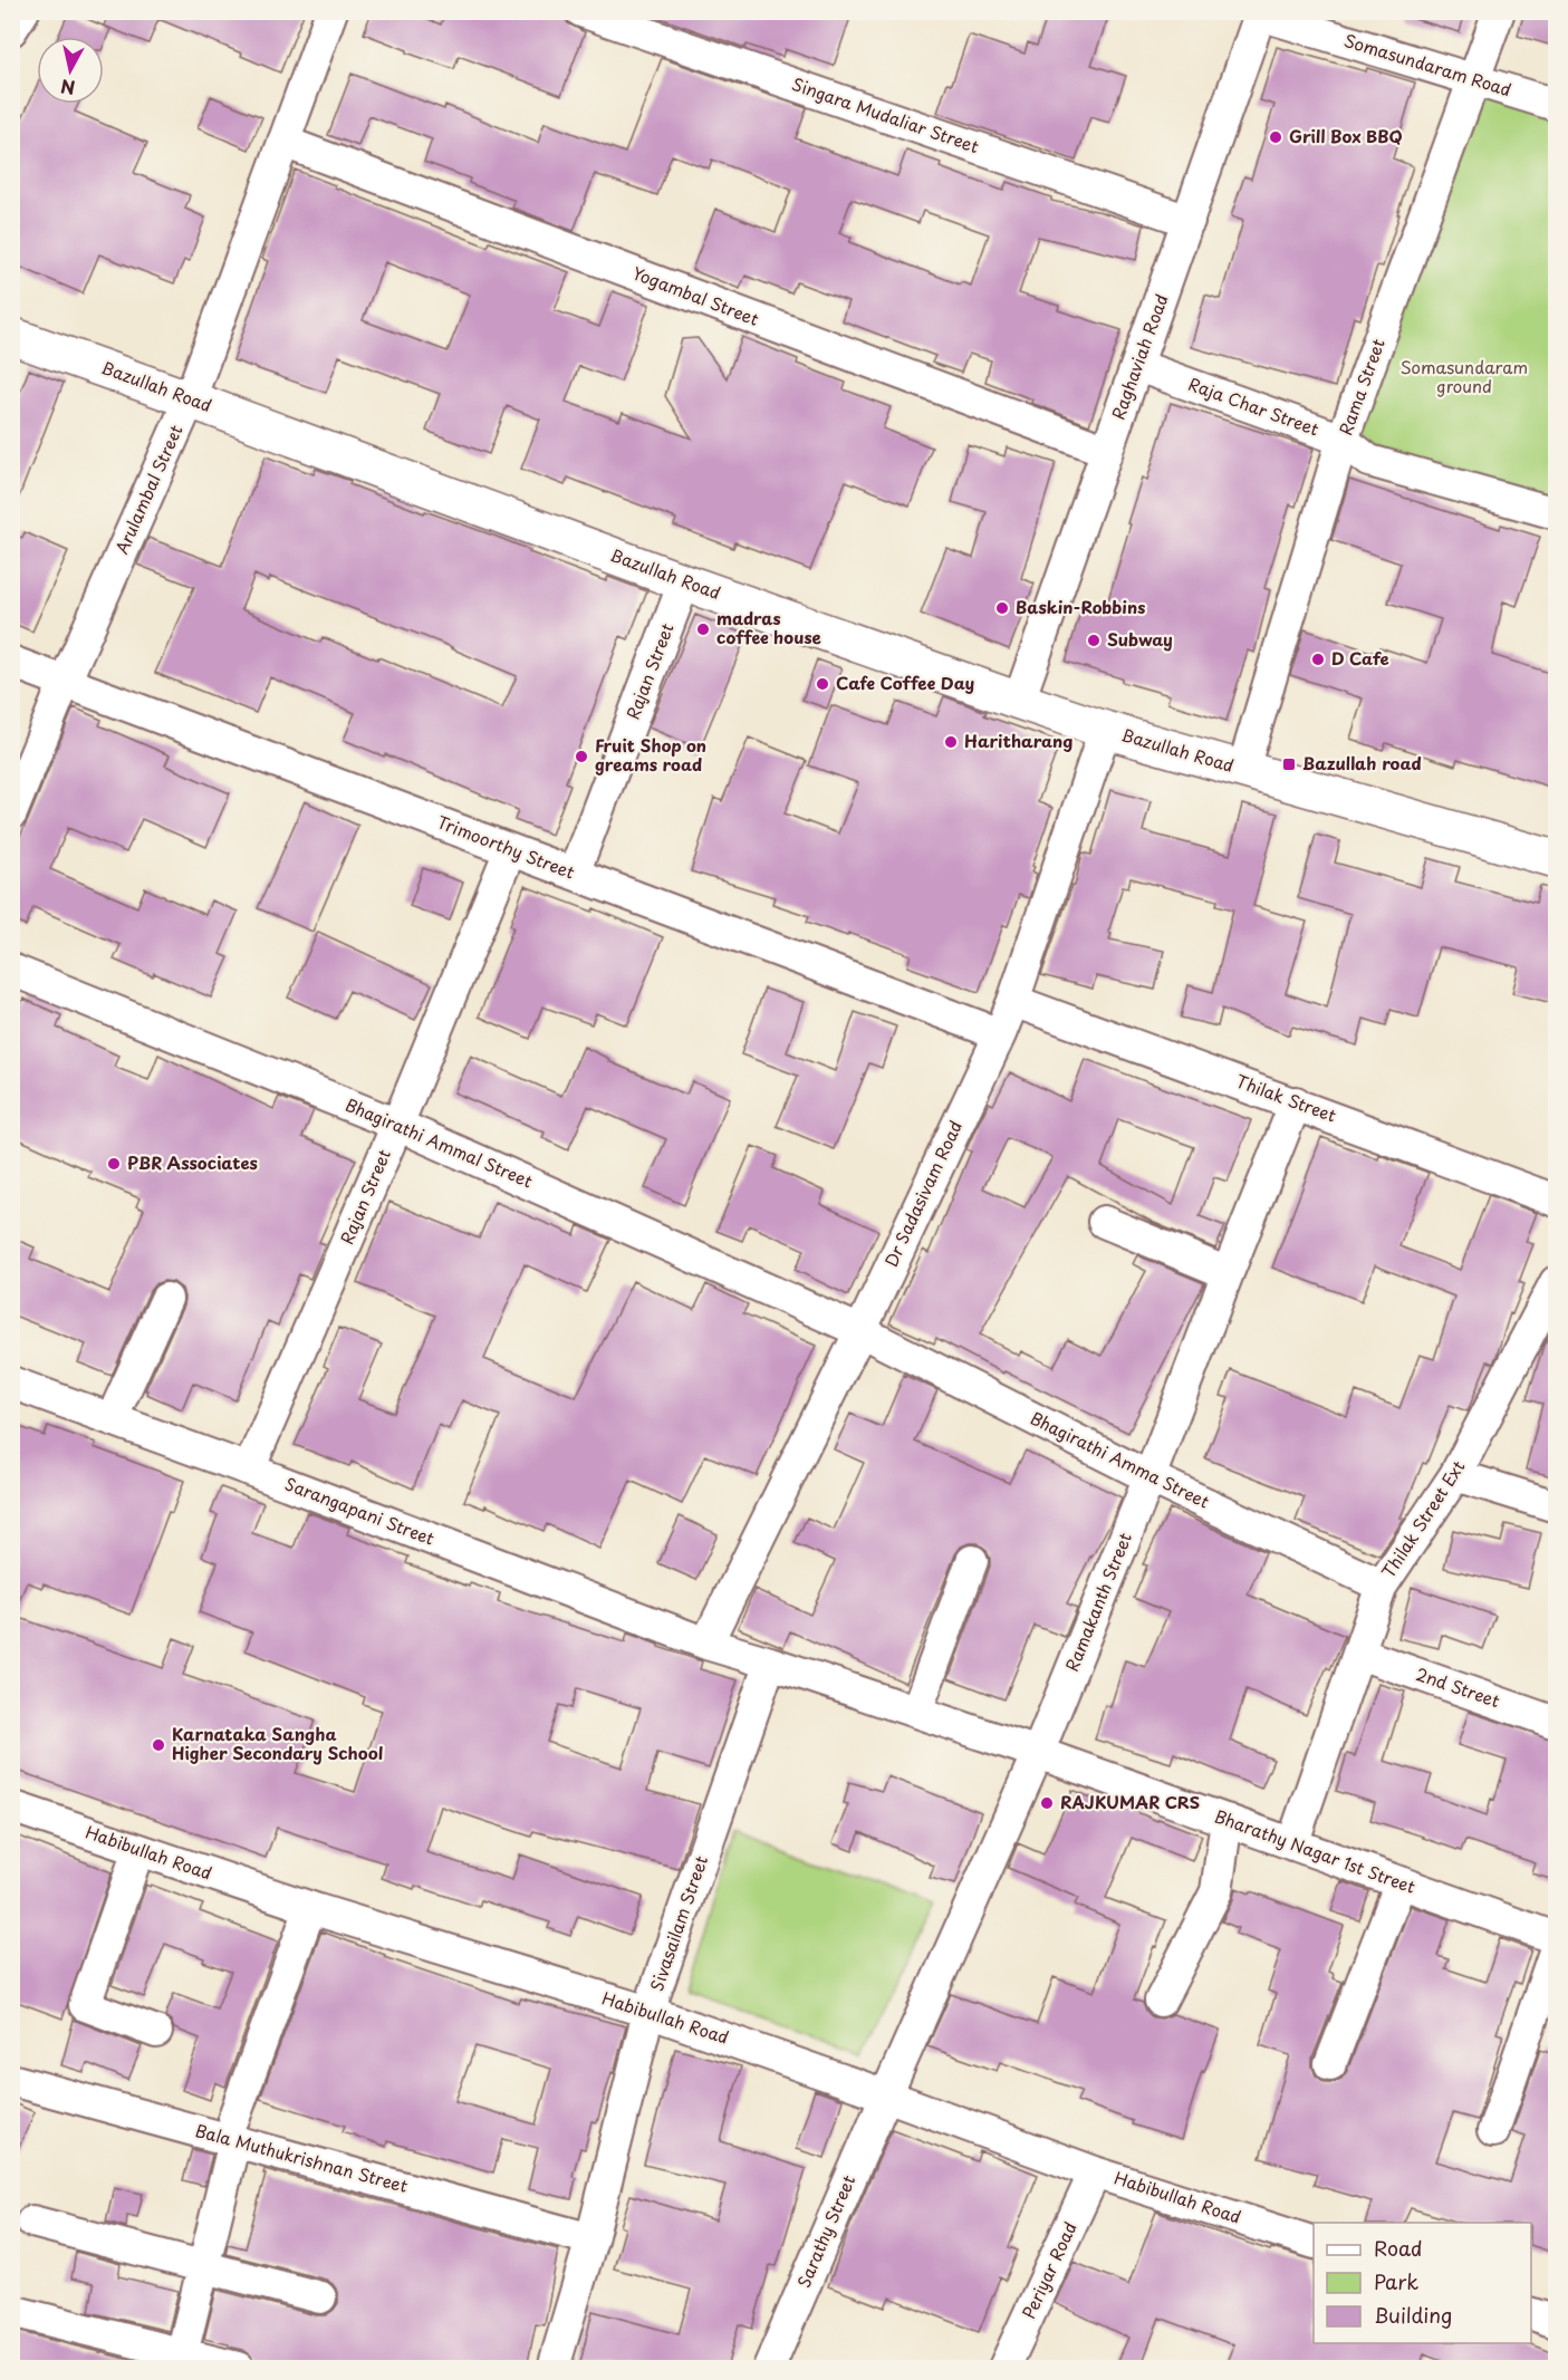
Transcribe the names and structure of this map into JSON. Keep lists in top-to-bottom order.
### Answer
{
  "streets": {
    "main road": ["Bazullah Road"],
    "street": [
      "Somasundaram Road",
      "Singara Mudaliar Street",
      "Yogambal Street",
      "Raghaviah Road",
      "Rama Street",
      "Raja Char Street",
      "Arulambal Street",
      "Rajan Street",
      "Trimoorthy Street",
      "Thilak Street",
      "Bhagirathi Ammal Street",
      "Dr Sadasivam Road",
      "Bhagirathi Amma Street",
      "Sarangapani Street",
      "Thilak Street Ext",
      "Ramakanth Street",
      "2nd Street",
      "Bharathy Nagar 1st Street",
      "Habibullah Road",
      "Sivasailam Street",
      "Bala Muthukrishnan Street",
      "Sarathy Street",
      "Periyar Road"
    ]
  },
  "crossings": [
    ["Somasundaram Road", "Raghaviah Road"],
    ["Somasundaram Road", "Rama Street"],
    ["Singara Mudaliar Street", "Raghaviah Road"],
    ["Yogambal Street", "Raghaviah Road"],
    ["Yogambal Street", "Arulambal Street"],
    ["Raghaviah Road", "Bazullah Road"],
    ["Raghaviah Road", "Raja Char Street"],
    ["Bazullah Road", "Rama Street"],
    ["Bazullah Road", "Arulambal Street"],
    ["Bazullah Road", "Rajan Street"],
    ["Bazullah Road", "Dr Sadasivam Road"],
    ["Rama Street", "Raja Char Street"],
    ["Arulambal Street", "Trimoorthy Street"],
    ["Rajan Street", "Trimoorthy Street"],
    ["Rajan Street", "Bhagirathi Ammal Street"],
    ["Rajan Street", "Sarangapani Street"],
    ["Trimoorthy Street", "Dr Sadasivam Road"],
    ["Thilak Street", "Dr Sadasivam Road"],
    ["Thilak Street", "Ramakanth Street"],
    ["Bhagirathi Ammal Street", "Dr Sadasivam Road"],
    ["Bhagirathi Ammal Street", "Bhagirathi Amma Street"],
    ["Dr Sadasivam Road", "Bhagirathi Amma Street"],
    ["Dr Sadasivam Road", "Sarangapani Street"],
    ["Bhagirathi Amma Street", "Thilak Street Ext"],
    ["Bhagirathi Amma Street", "Ramakanth Street"],
    ["Thilak Street Ext", "2nd Street"],
    ["Thilak Street Ext", "Bharathy Nagar 1st Street"],
    ["Ramakanth Street", "Bharathy Nagar 1st Street"],
    ["Ramakanth Street", "Habibullah Road"],
    ["Ramakanth Street", "Sarathy Street"],
    ["Bharathy Nagar 1st Street", "Sivasailam Street"],
    ["Habibullah Road", "Sivasailam Street"],
    ["Habibullah Road", "Sarathy Street"],
    ["Habibullah Road", "Periyar Road"],
    ["Sivasailam Street", "Bala Muthukrishnan Street"]
  ],
  "parks": ["Somasundaram ground"],
  "places": {
    "other": [
      "Grill Box BBQ",
      "Baskin-Robbins",
      "madras coffee house",
      "Subway",
      "D Cafe",
      "Cafe Coffee Day",
      "Haritharang",
      "Fruit Shop on greams road",
      "PBR Associates",
      "Karnataka Sangha Higher Secondary School",
      "RAJKUMAR CRS"
    ],
    "transit": ["Bazullah road"]
  },
  "legend": ["Road", "Park", "Building"],
  "north": "bottom"
}
